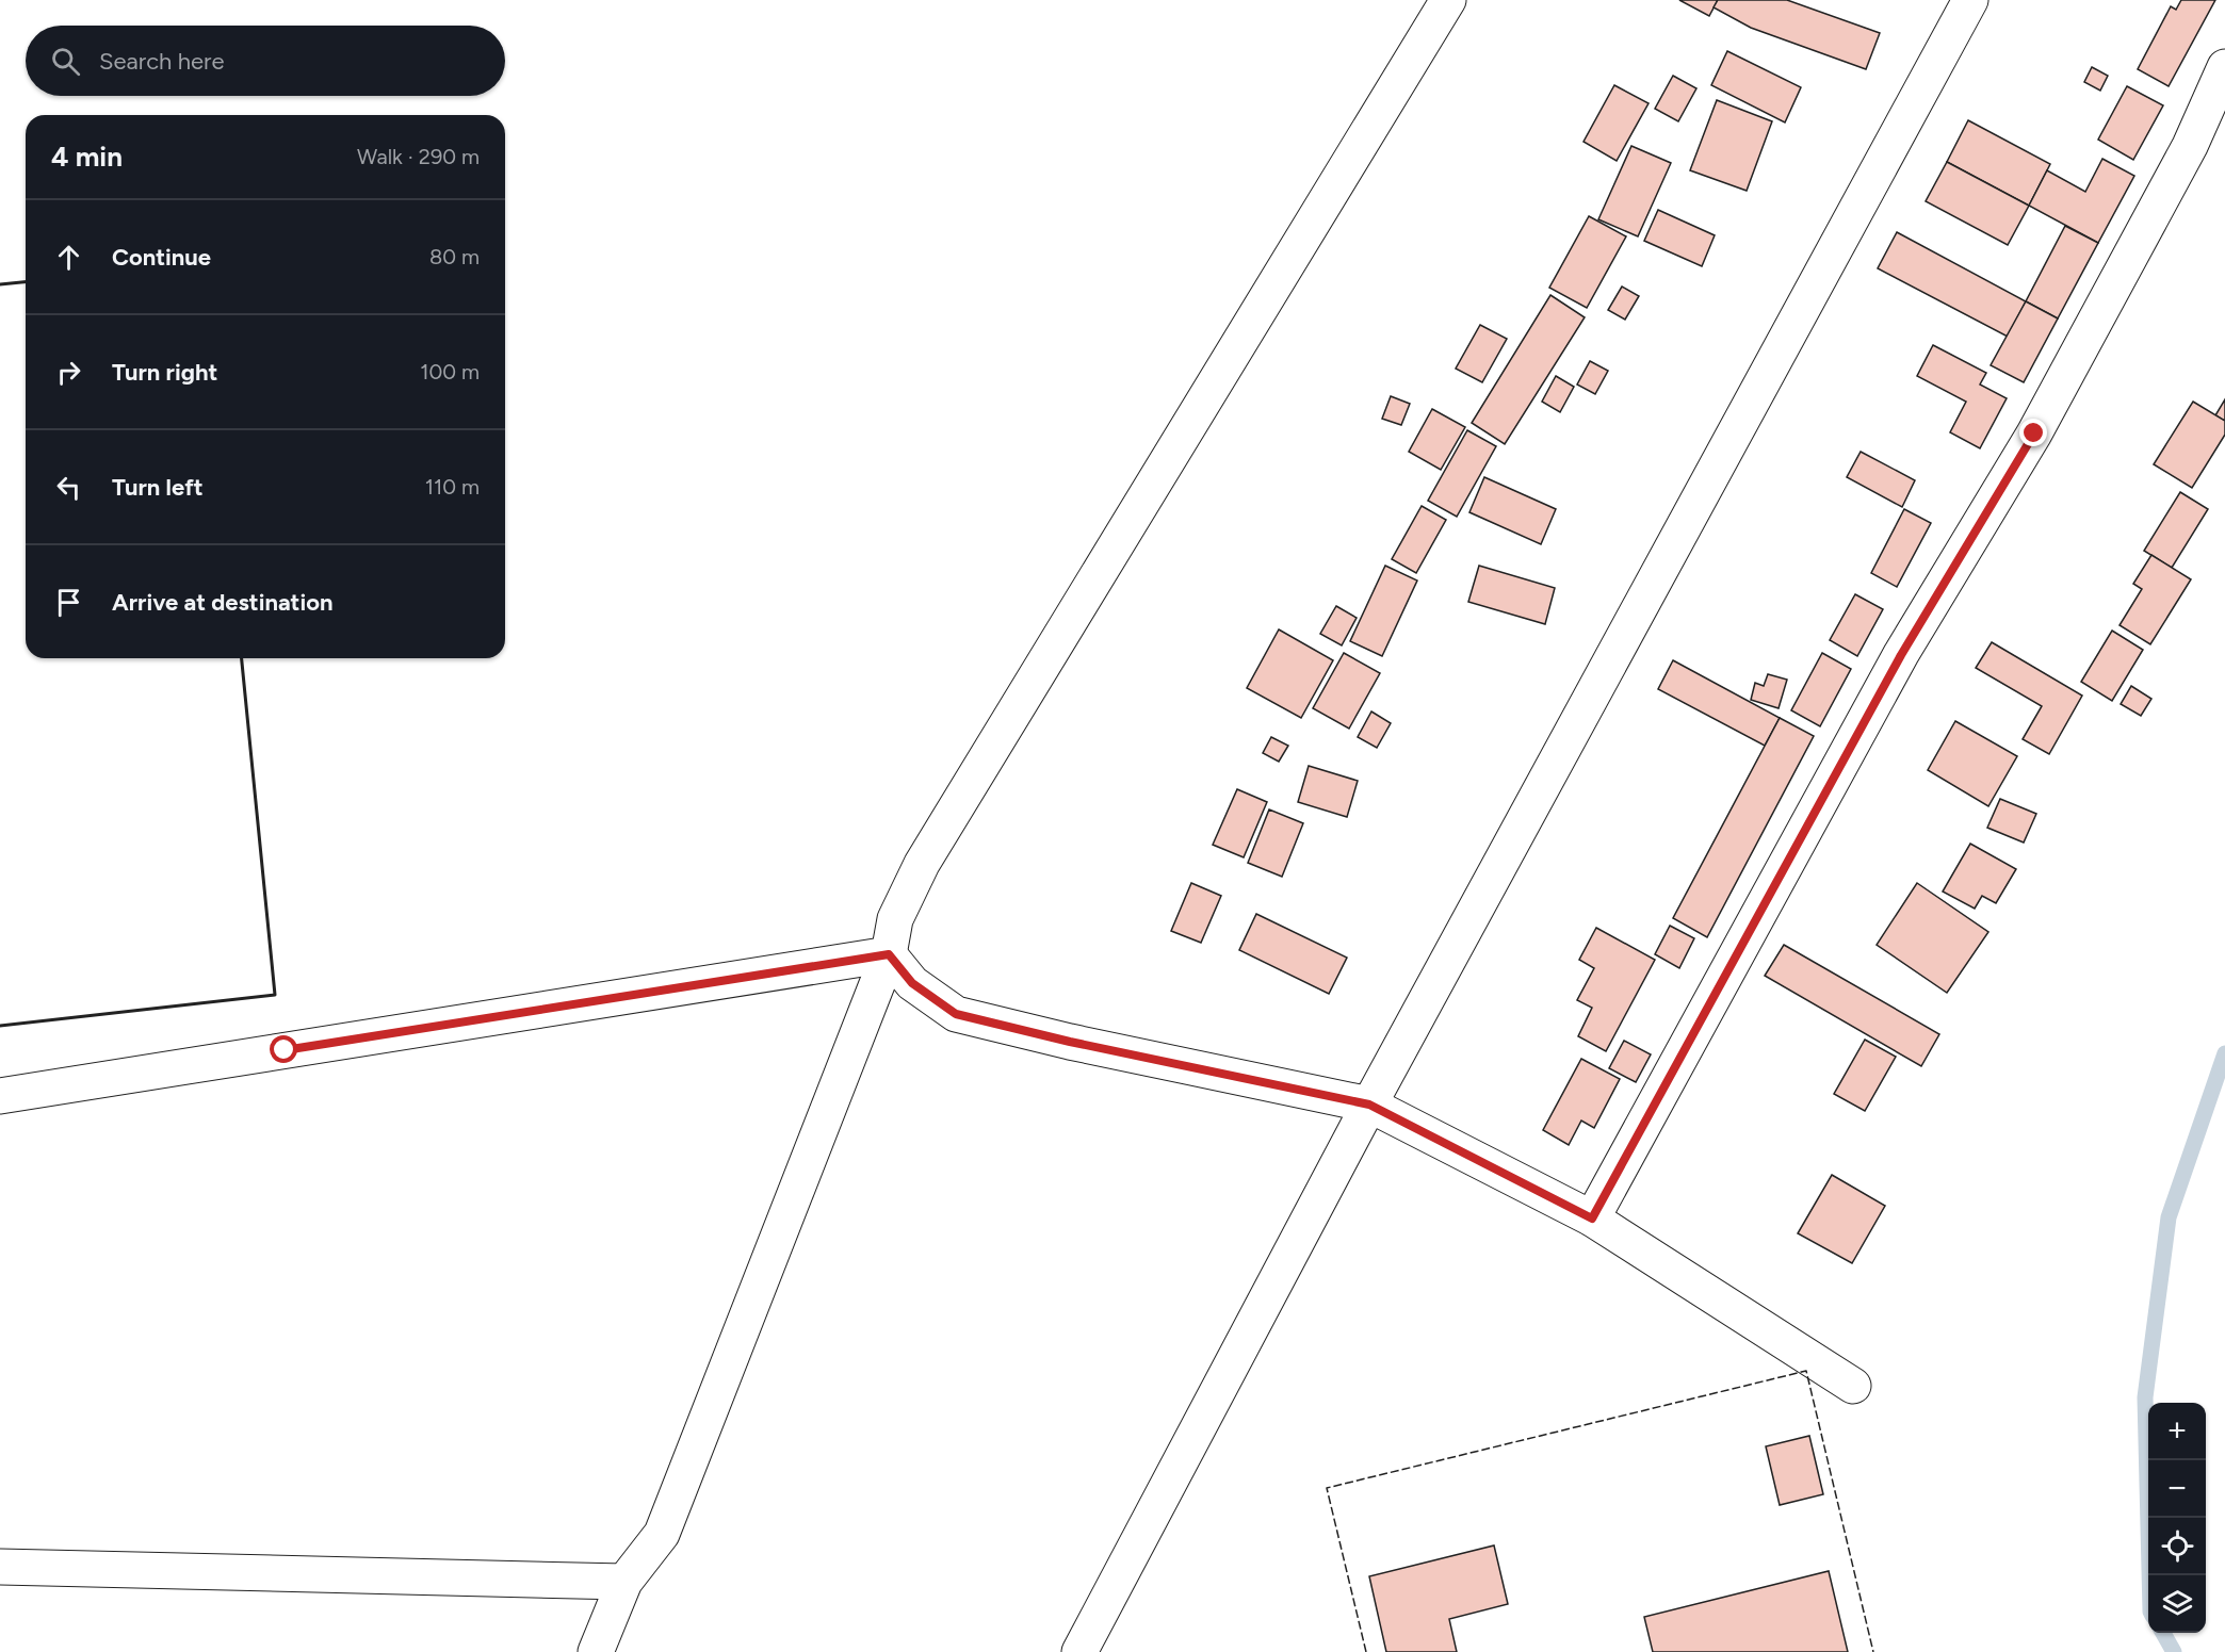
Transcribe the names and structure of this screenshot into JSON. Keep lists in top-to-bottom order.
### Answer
{
  "page": {
    "search": "Search here",
    "heading": ["4 min", "Walk · 290 m"],
    "list": [
      ["Continue", "80 m"],
      ["Turn right", "100 m"],
      ["Turn left", "110 m"],
      "Arrive at destination"
    ],
    "map_buttons": ["+", "−"]
  }
}
